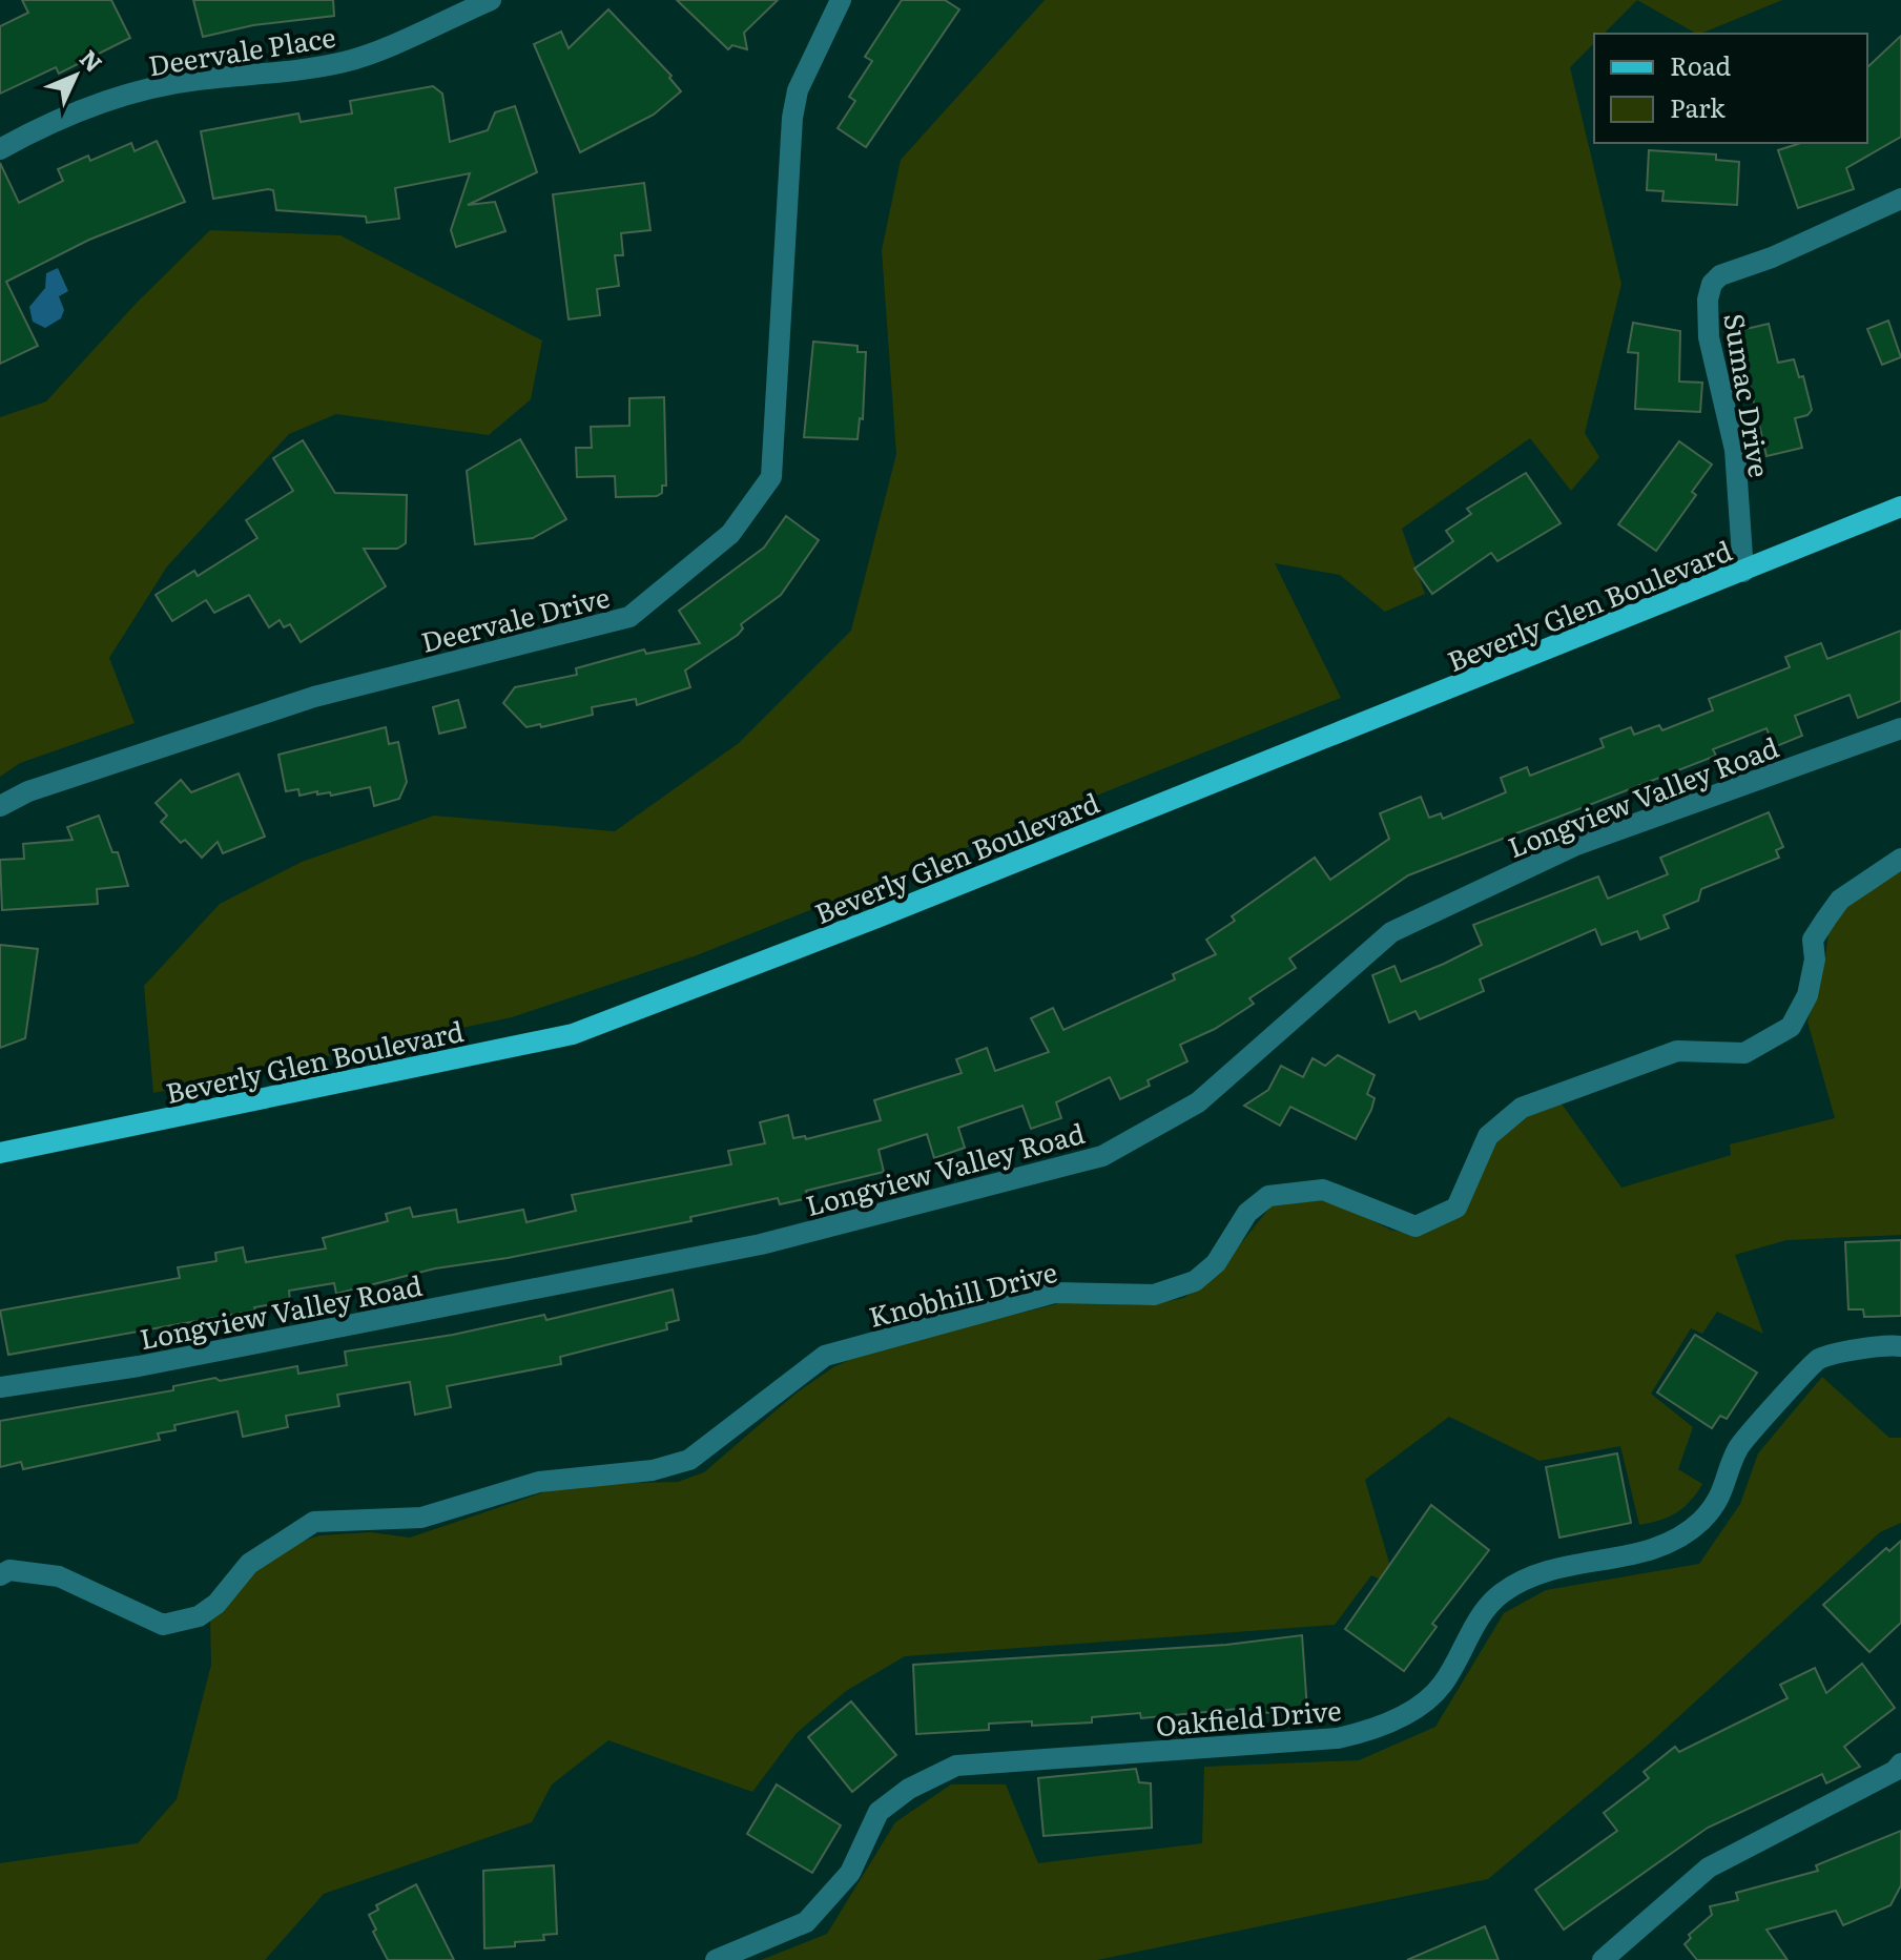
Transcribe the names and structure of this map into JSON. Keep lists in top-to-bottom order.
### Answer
{
  "streets": {
    "main road": ["Beverly Glen Boulevard"],
    "street": [
      "Deervale Place",
      "Sumac Drive",
      "Deervale Drive",
      "Longview Valley Road",
      "Knobhill Drive",
      "Oakfield Drive"
    ]
  },
  "crossings": [
    ["Sumac Drive", "Beverly Glen Boulevard"]
  ],
  "legend": ["Road", "Park"],
  "north": "top right"
}
